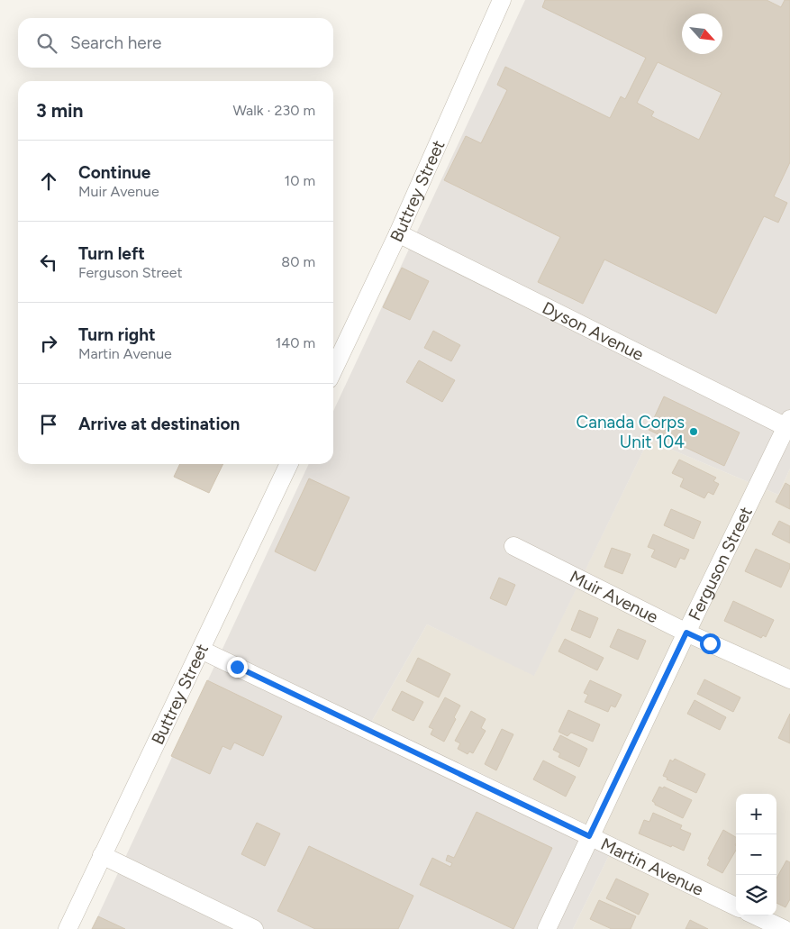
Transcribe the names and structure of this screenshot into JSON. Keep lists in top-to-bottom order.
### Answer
{
  "streets": {
    "street": [
      "Buttrey Street",
      "Dyson Avenue",
      "Ferguson Street",
      "Muir Avenue",
      "Martin Avenue"
    ]
  },
  "crossings": [
    ["Buttrey Street", "Dyson Avenue"],
    ["Buttrey Street", "Martin Avenue"],
    ["Dyson Avenue", "Ferguson Street"],
    ["Ferguson Street", "Muir Avenue"],
    ["Ferguson Street", "Martin Avenue"]
  ],
  "places": ["Canada Corps Unit 104"],
  "north": "bottom right",
  "page": {
    "search": "Search here",
    "heading": ["3 min", "Walk · 230 m"],
    "list": [
      ["Continue", "Muir Avenue", "10 m"],
      ["Turn left", "Ferguson Street", "80 m"],
      ["Turn right", "Martin Avenue", "140 m"],
      "Arrive at destination"
    ],
    "map_buttons": ["+", "−"]
  }
}
